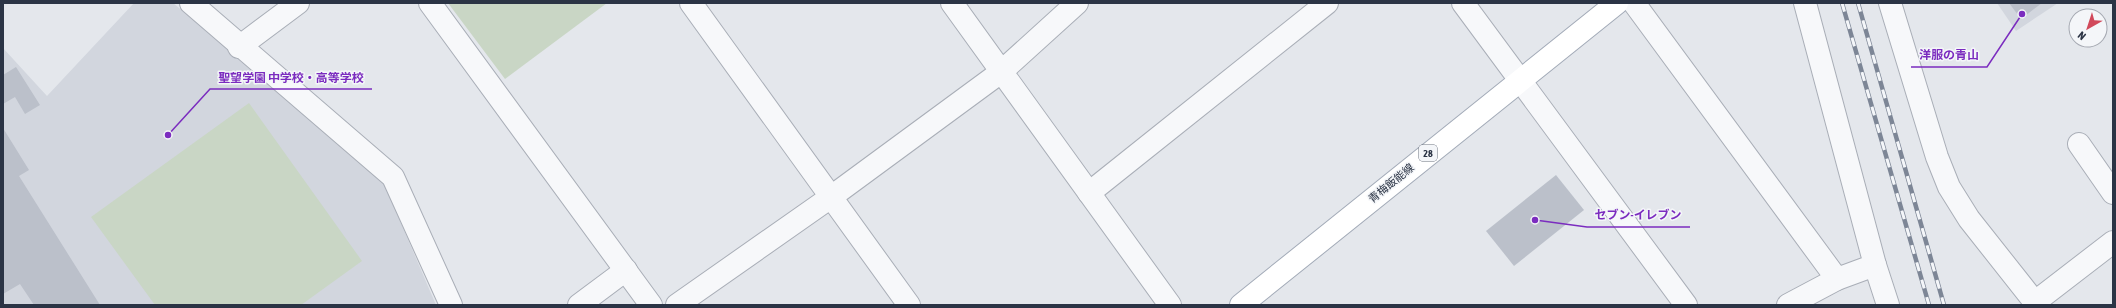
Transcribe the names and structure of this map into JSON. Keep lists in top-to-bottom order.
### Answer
{
  "streets": {
    "main road": ["28", "青梅飯能線"]
  },
  "places": ["洋服の青山", "聖望学園 中学校・高等学校", "セブン-イレブン"],
  "north": "bottom left"
}
